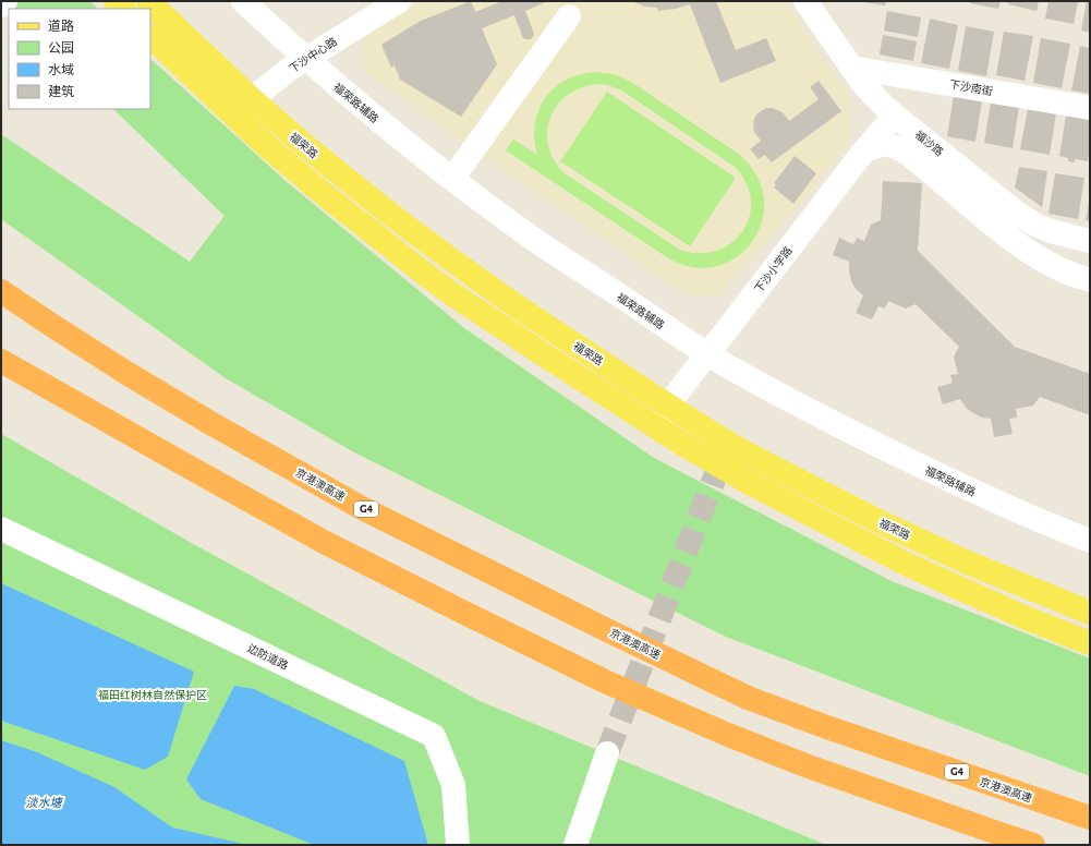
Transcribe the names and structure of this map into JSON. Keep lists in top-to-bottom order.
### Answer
{
  "streets": {
    "highway": ["京港澳高速", "G4"],
    "main road": ["福荣路"],
    "street": [
      "下沙中心路",
      "下沙南街",
      "福荣路辅路",
      "福沙路",
      "下沙小学路",
      "边防道路"
    ]
  },
  "crossings": [
    ["下沙中心路", "福荣路辅路"],
    ["下沙中心路", "福荣路"],
    ["下沙南街", "福沙路"],
    ["福荣路辅路", "下沙小学路"],
    ["福沙路", "下沙小学路"],
    ["福荣路", "下沙小学路"]
  ],
  "water": ["淡水塘"],
  "parks": ["福田红树林自然保护区"],
  "legend": [
    "道路",
    "公园",
    "水域",
    "建筑"
  ]
}
